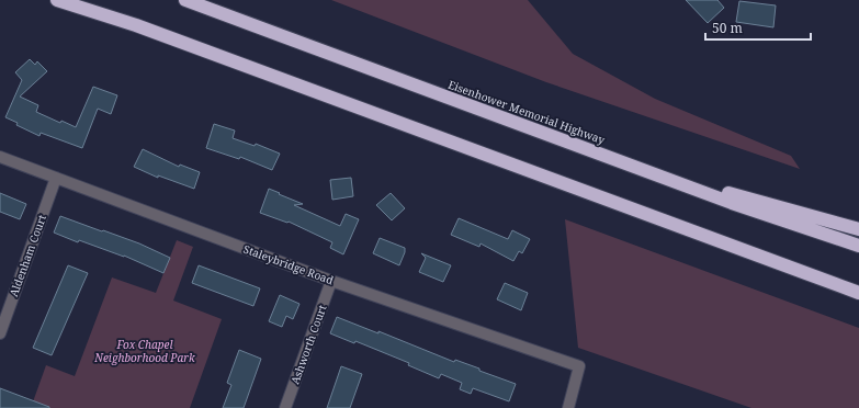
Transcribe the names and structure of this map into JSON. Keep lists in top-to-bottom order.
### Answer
{
  "streets": {
    "highway": ["Eisenhower Memorial Highway"],
    "street": ["Aldenham Court", "Staleybridge Road", "Ashworth Court"]
  },
  "crossings": [
    ["Aldenham Court", "Staleybridge Road"],
    ["Staleybridge Road", "Ashworth Court"]
  ],
  "parks": ["Fox Chapel Neighborhood Park"],
  "scale_bar": "50 m"
}
